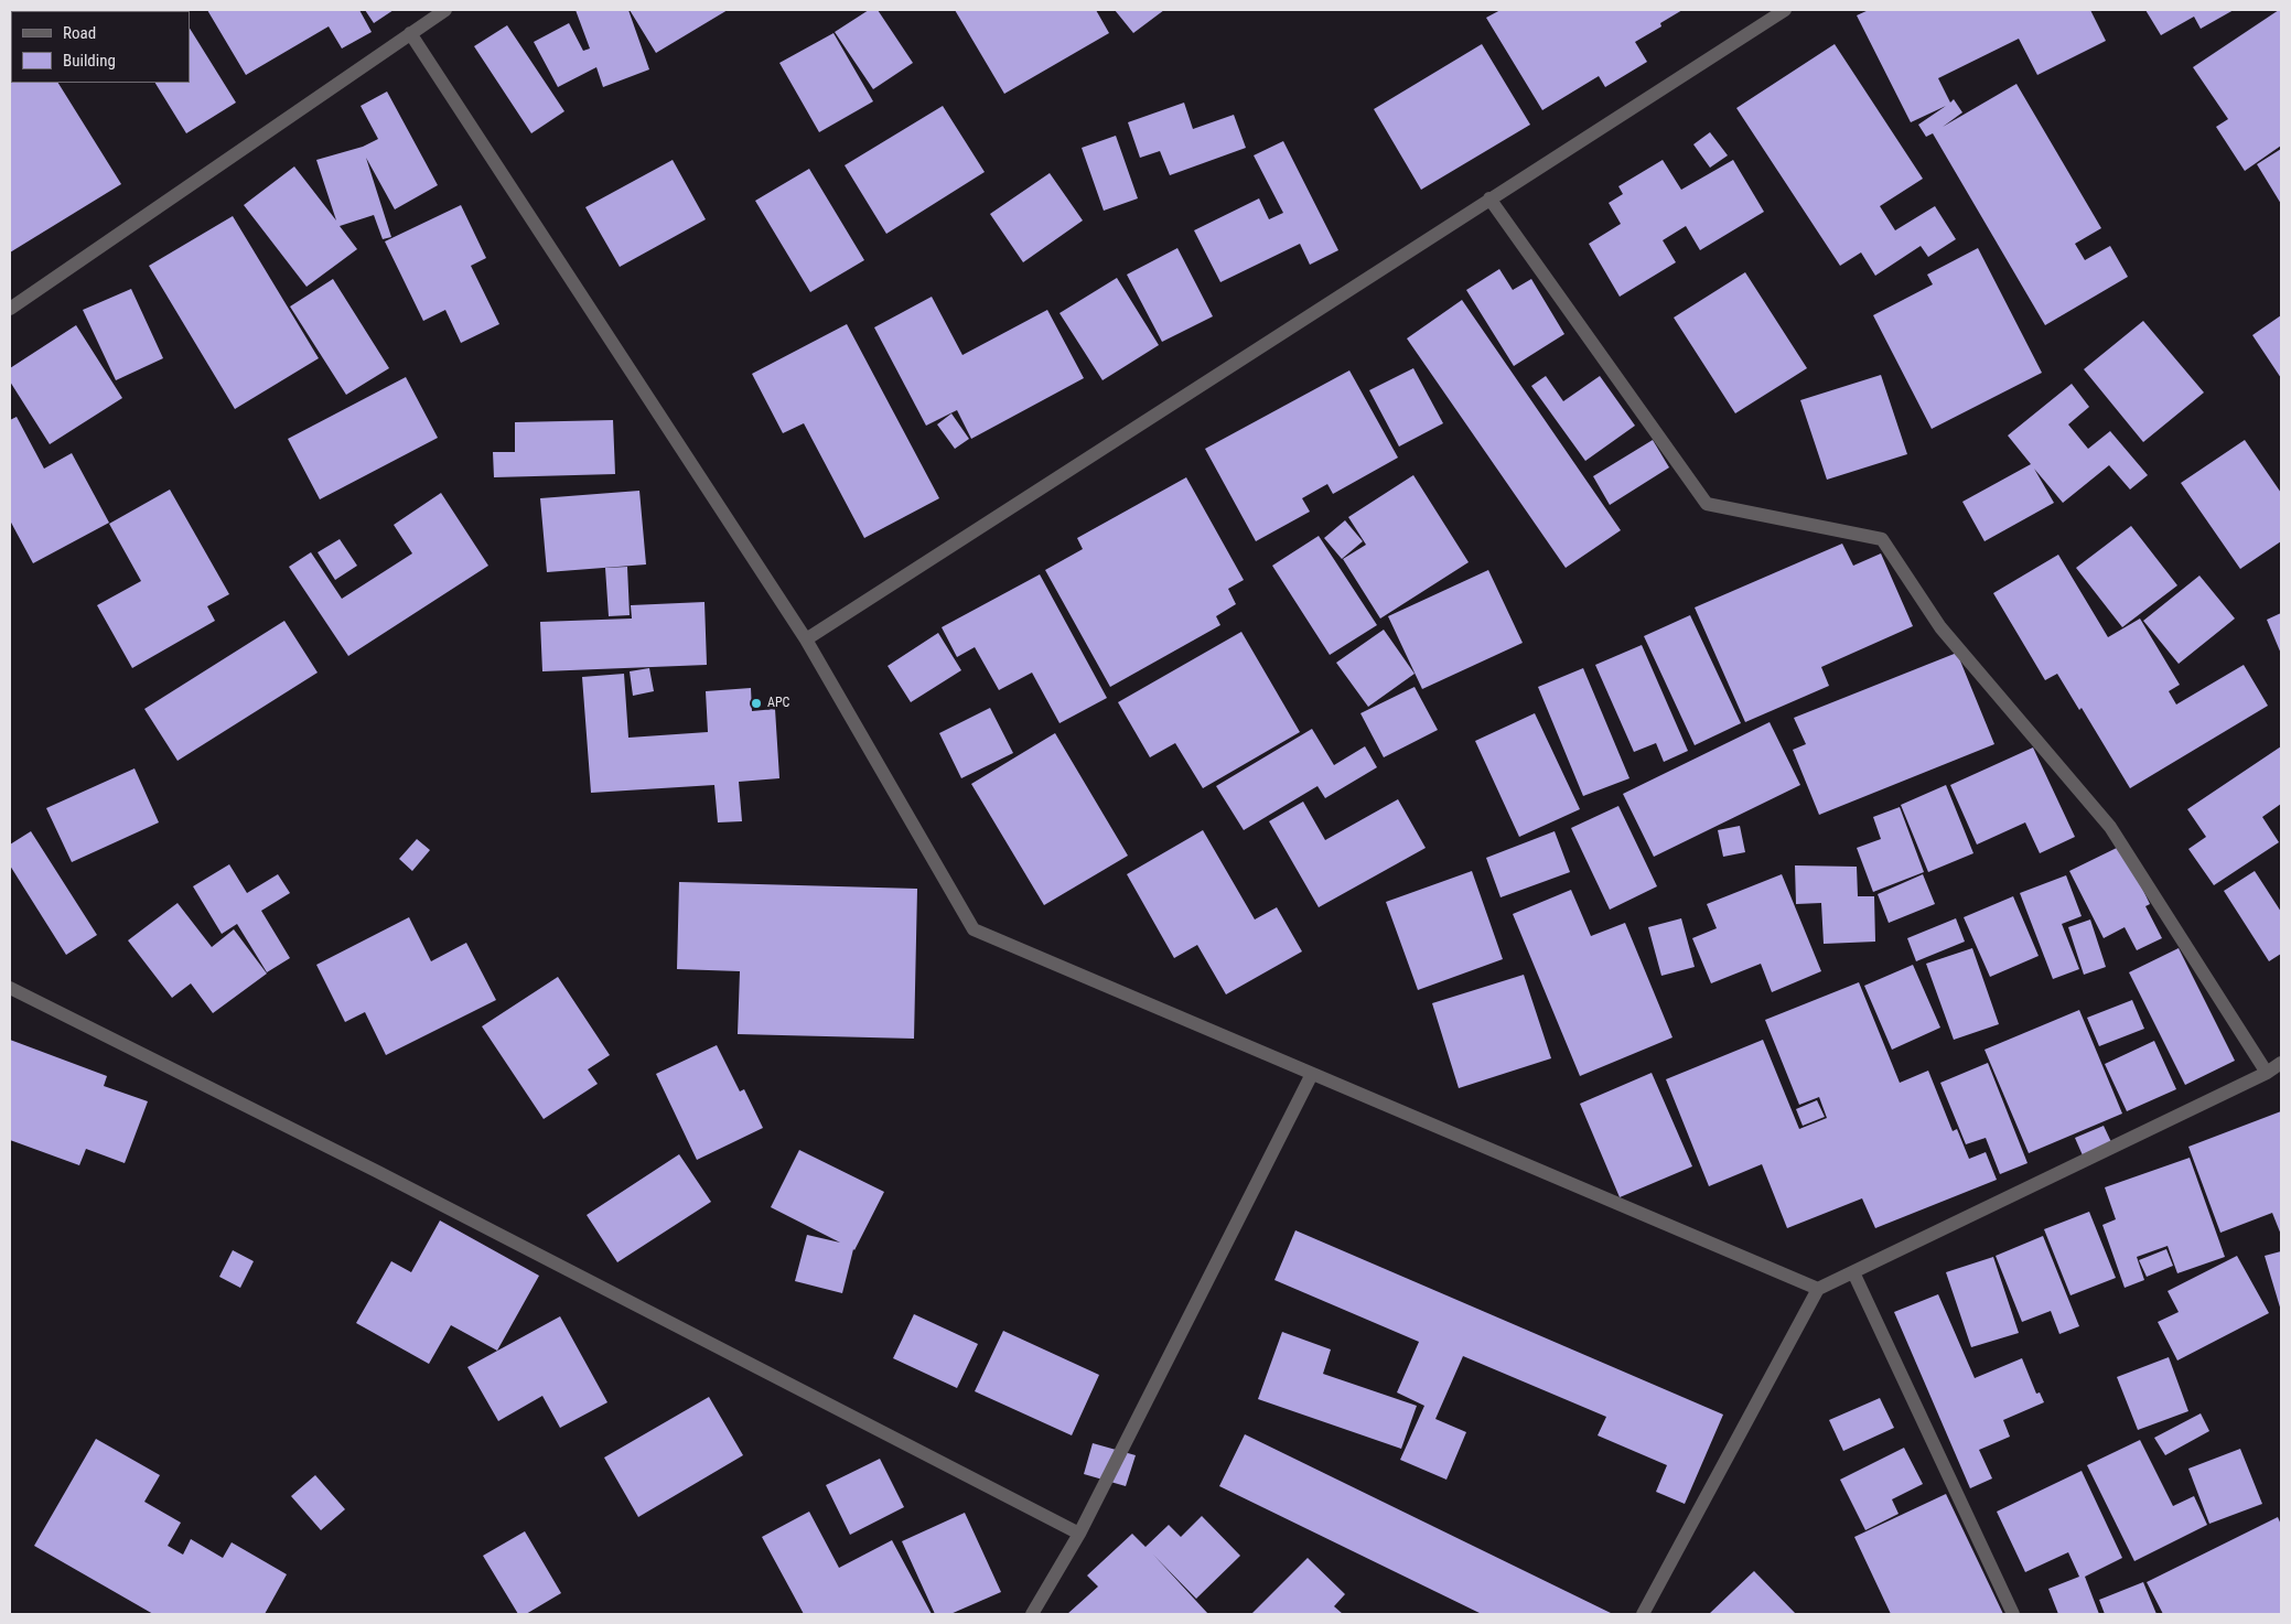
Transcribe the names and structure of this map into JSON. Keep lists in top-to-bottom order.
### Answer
{
  "places": ["APC"],
  "legend": ["Road", "Building"]
}
